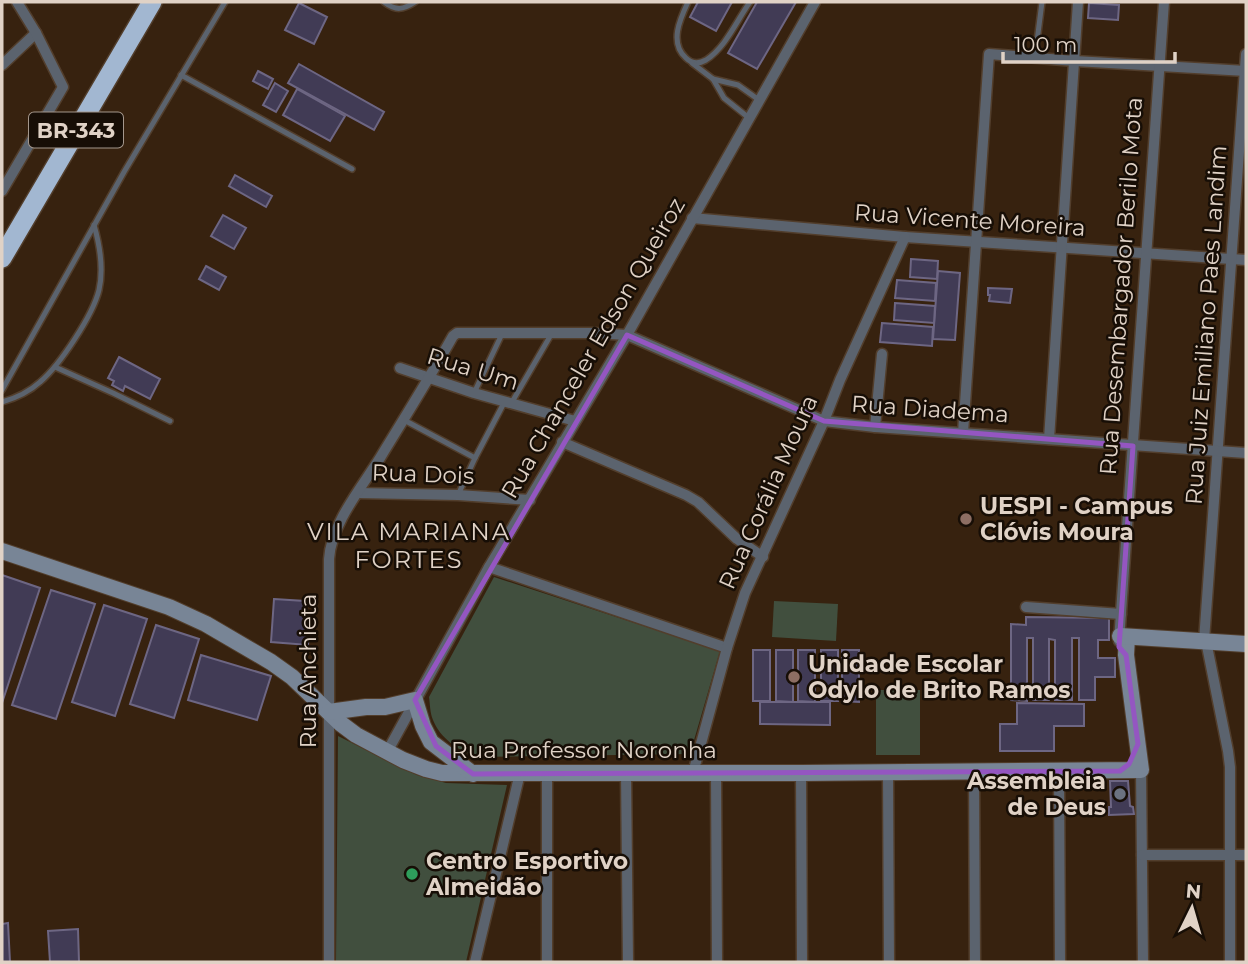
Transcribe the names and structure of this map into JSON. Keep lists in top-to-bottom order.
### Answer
{
  "streets": {
    "highway": ["BR-343"],
    "street": [
      "Rua Vicente Moreira",
      "Rua Desembargador Berilo Mota",
      "Rua Juiz Emiliano Paes Landim",
      "Rua Chanceler Edson Queiroz",
      "Rua Um",
      "Rua Diadema",
      "Rua Dois",
      "Rua Corália Moura",
      "Rua Anchieta",
      "Rua Professor Noronha"
    ]
  },
  "crossings": [
    ["Rua Vicente Moreira", "Rua Desembargador Berilo Mota"],
    ["Rua Vicente Moreira", "Rua Juiz Emiliano Paes Landim"],
    ["Rua Vicente Moreira", "Rua Chanceler Edson Queiroz"],
    ["Rua Vicente Moreira", "Rua Corália Moura"],
    ["Rua Desembargador Berilo Mota", "Rua Diadema"],
    ["Rua Desembargador Berilo Mota", "Rua Professor Noronha"],
    ["Rua Juiz Emiliano Paes Landim", "Rua Diadema"],
    ["Rua Chanceler Edson Queiroz", "Rua Um"],
    ["Rua Chanceler Edson Queiroz", "Rua Diadema"],
    ["Rua Chanceler Edson Queiroz", "Rua Dois"],
    ["Rua Chanceler Edson Queiroz", "Rua Anchieta"],
    ["Rua Chanceler Edson Queiroz", "Rua Professor Noronha"],
    ["Rua Um", "Rua Anchieta"],
    ["Rua Diadema", "Rua Corália Moura"],
    ["Rua Diadema", "Rua Anchieta"],
    ["Rua Dois", "Rua Anchieta"],
    ["Rua Corália Moura", "Rua Professor Noronha"],
    ["Rua Anchieta", "Rua Professor Noronha"]
  ],
  "districts": ["VILA MARIANA FORTES"],
  "places": [
    "UESPI - Campus Clóvis Moura",
    "Unidade Escolar Odylo de Brito Ramos",
    "Assembleia de Deus",
    "Centro Esportivo Almeidão"
  ],
  "scale_bar": "100 m",
  "north": "top"
}
